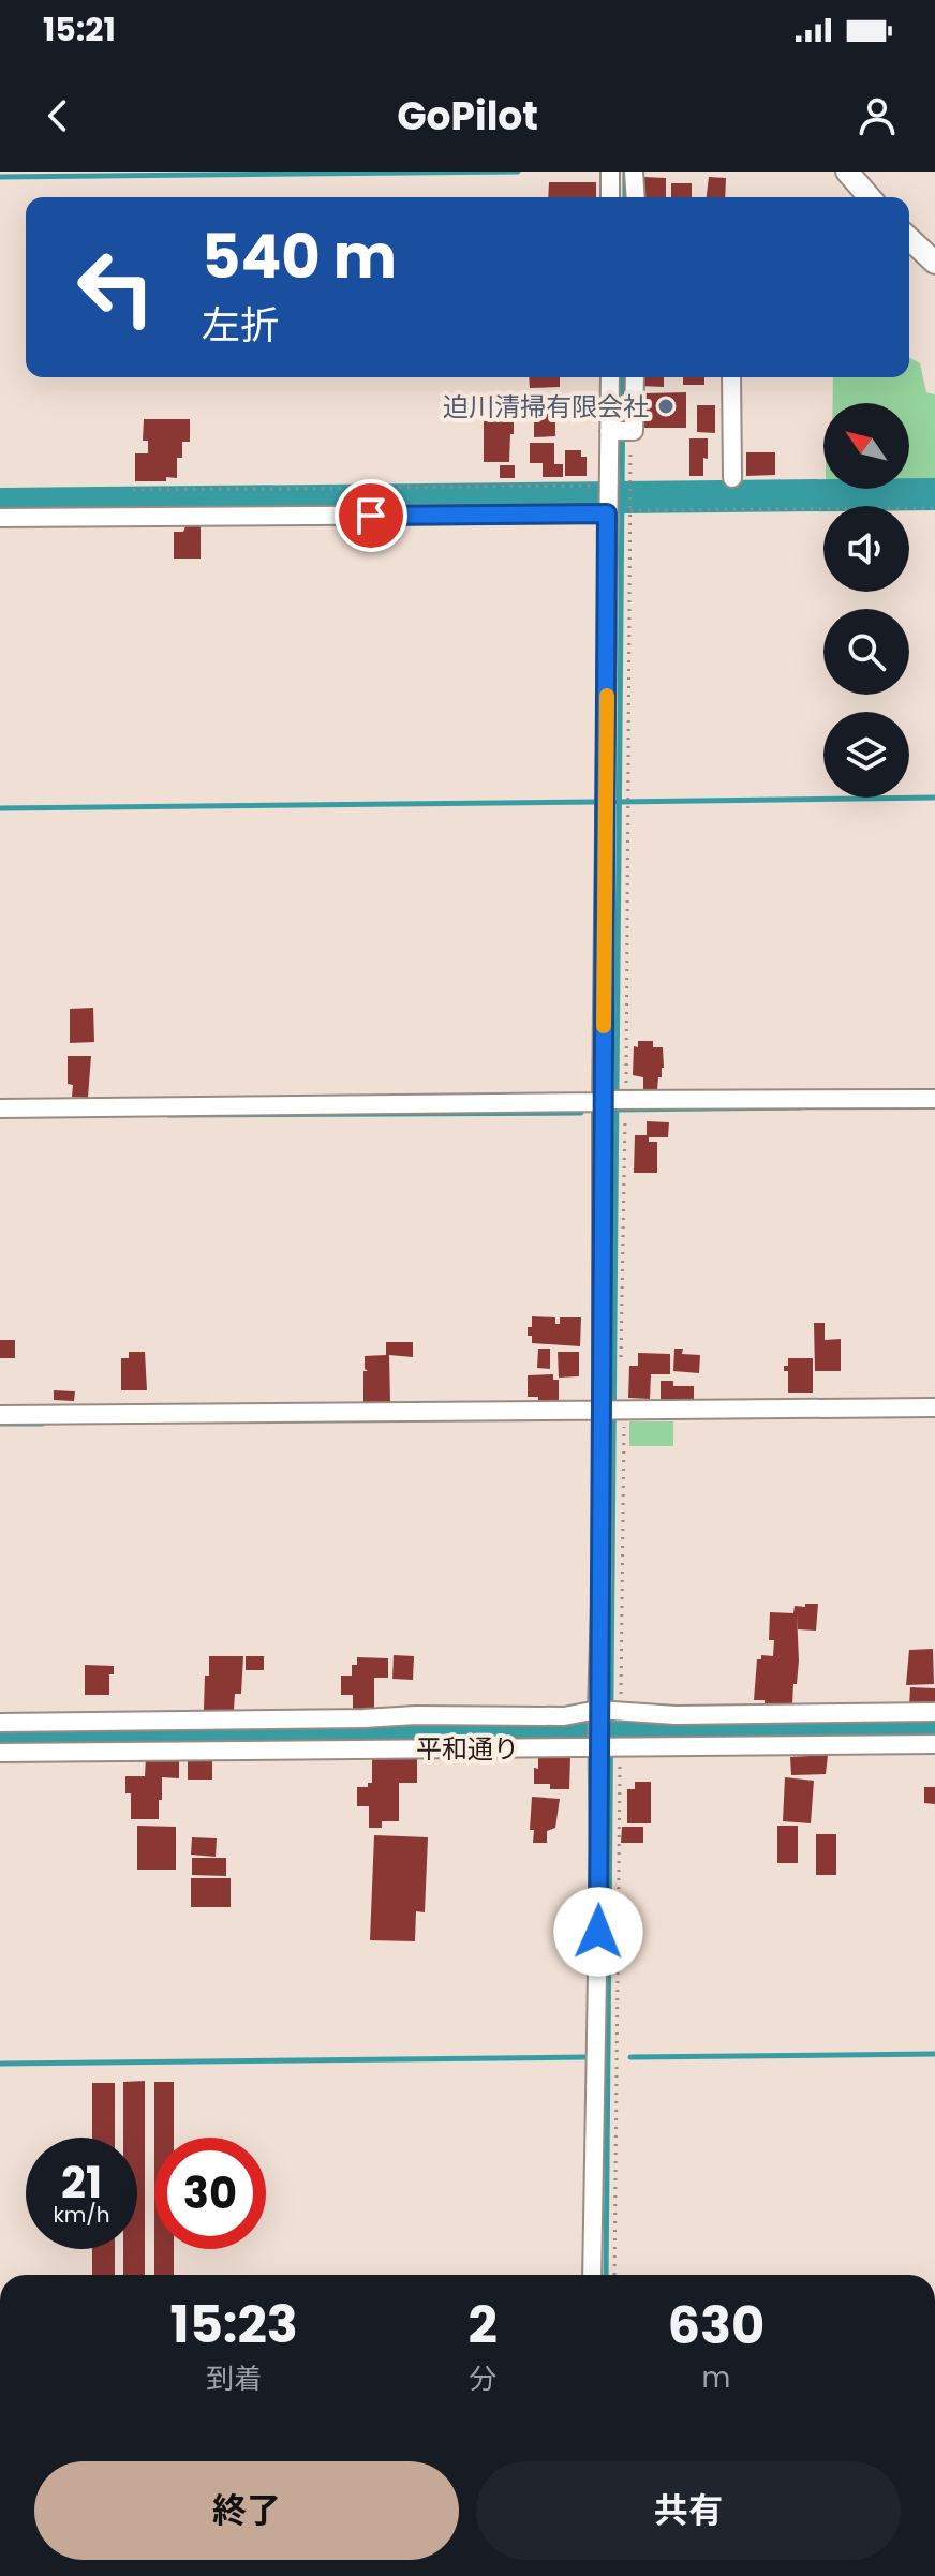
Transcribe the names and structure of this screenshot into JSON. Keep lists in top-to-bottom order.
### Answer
{
  "streets": {
    "street": ["平和通り"]
  },
  "places": ["迫川清掃有限会社"],
  "north": "top left",
  "page": {
    "status": "15:21",
    "header": "GoPilot",
    "turn": ["540 m", "左折"],
    "speed": "21 km/h",
    "limit": "30",
    "eta": [
      "15:23",
      "到着",
      "2",
      "分",
      "630",
      "m"
    ],
    "buttons": ["終了", "共有"]
  }
}
